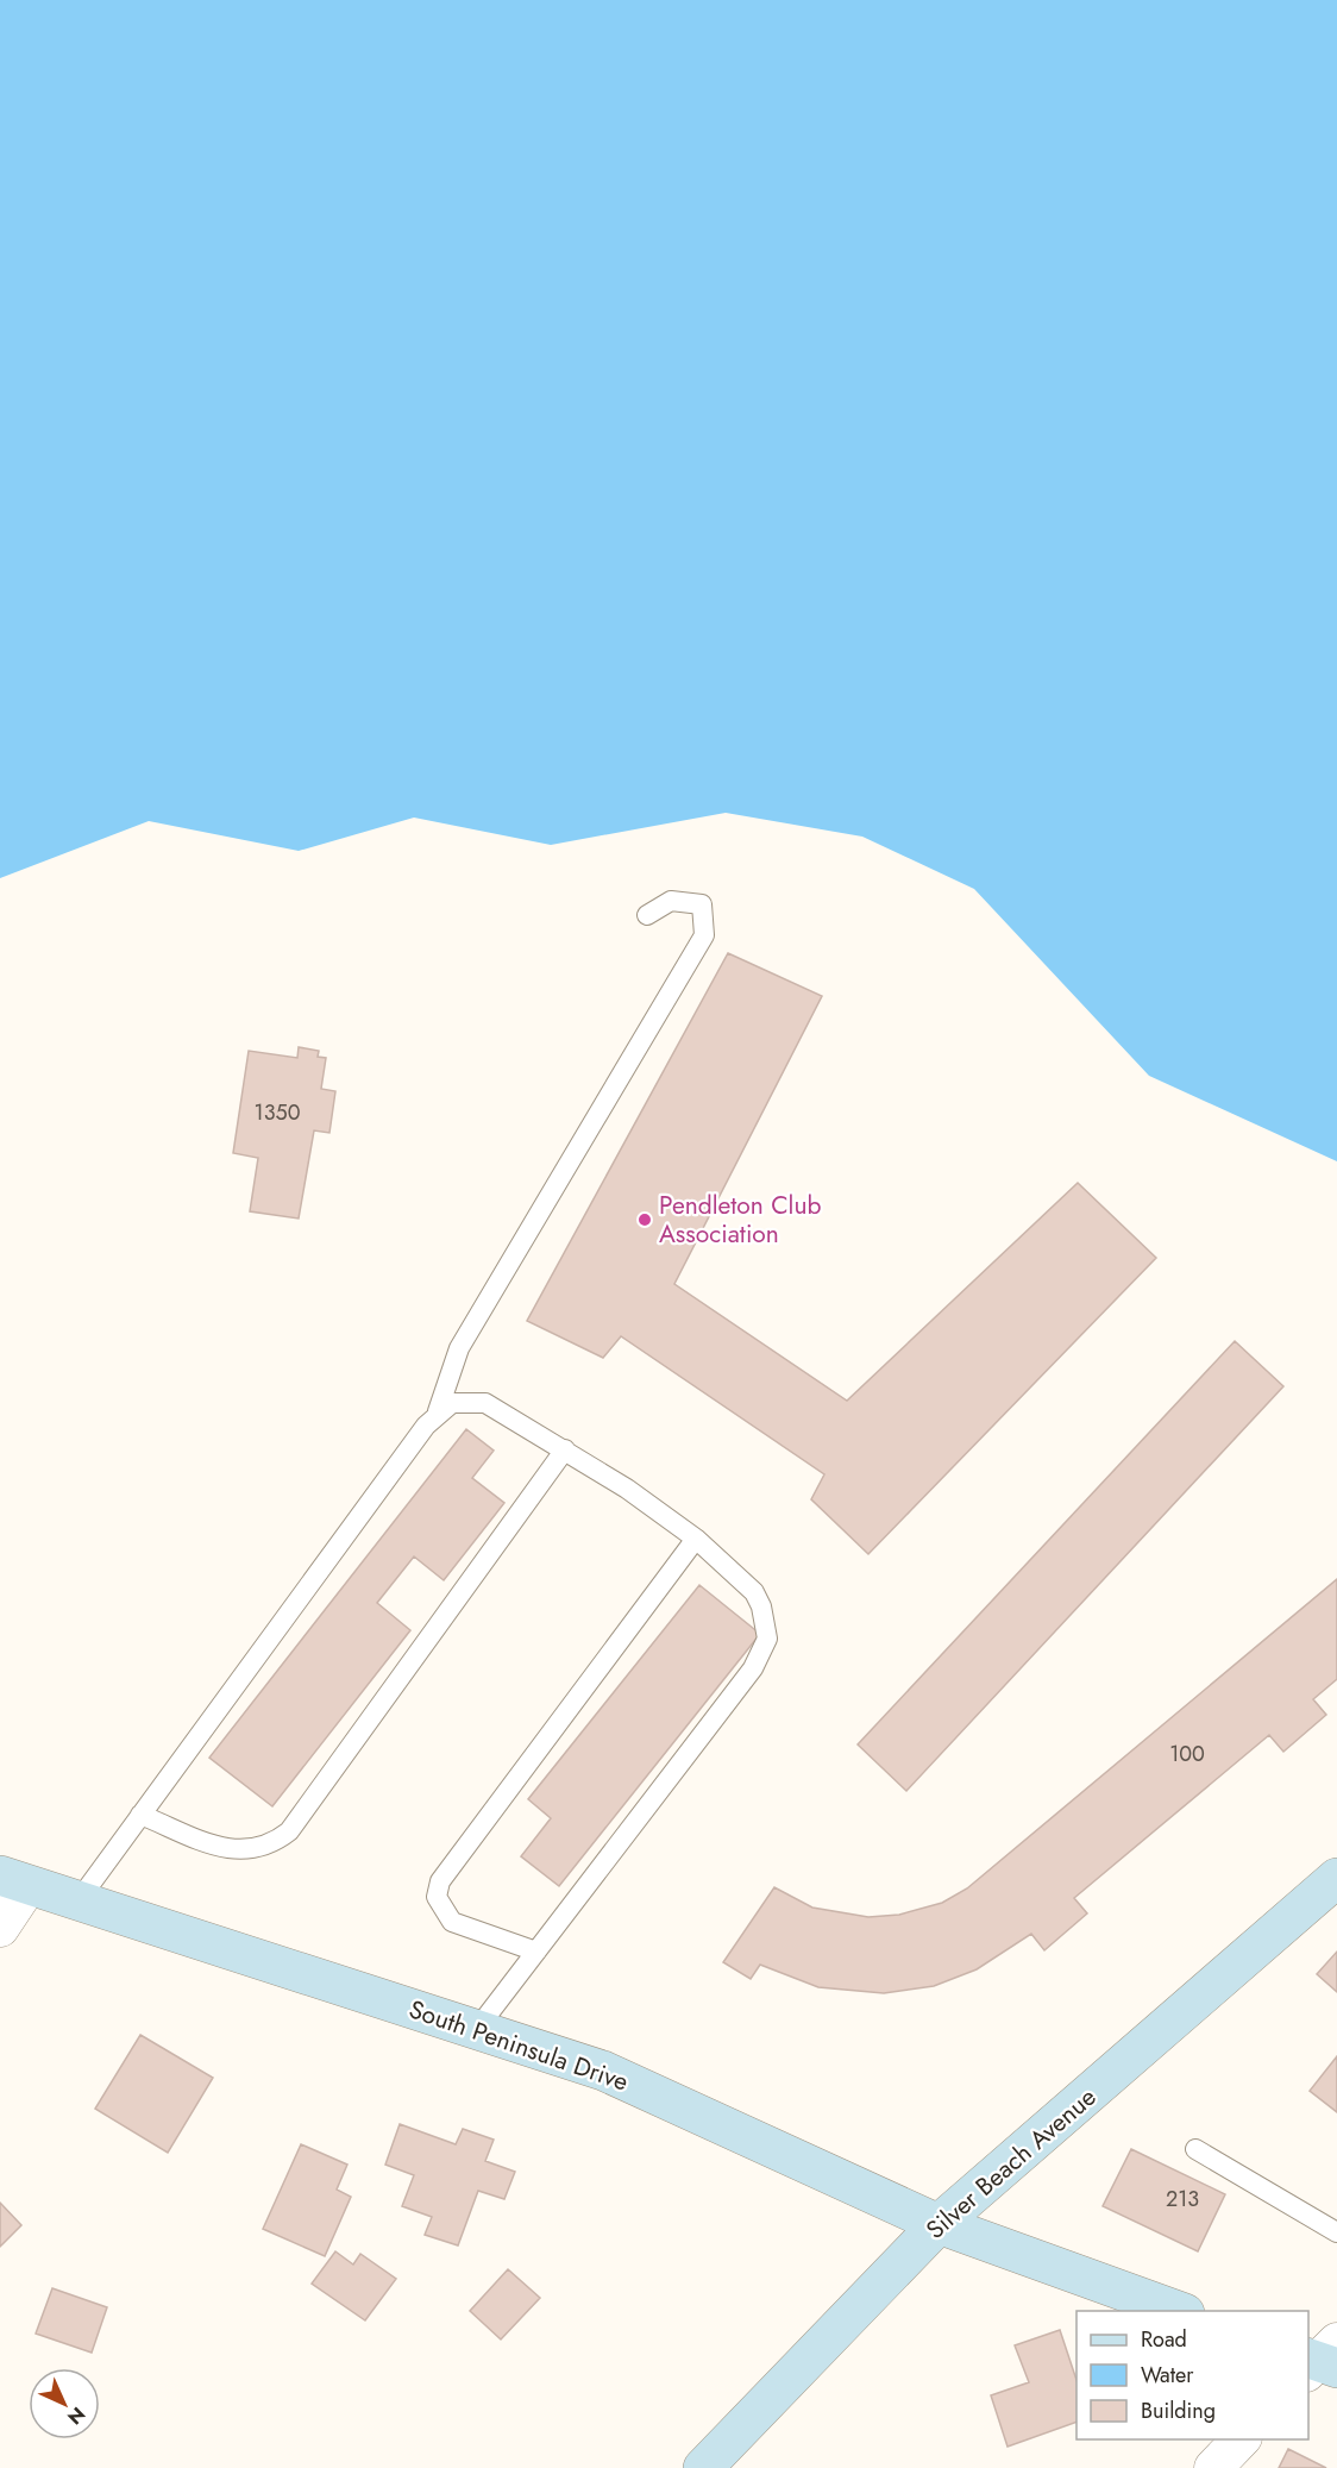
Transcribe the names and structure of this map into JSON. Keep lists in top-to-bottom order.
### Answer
{
  "streets": {
    "main road": ["South Peninsula Drive", "Silver Beach Avenue"]
  },
  "crossings": [
    ["South Peninsula Drive", "Silver Beach Avenue"]
  ],
  "places": ["Pendleton Club Association"],
  "house_numbers": ["1350", "100", "213"],
  "legend": ["Road", "Water", "Building"],
  "north": "bottom right"
}
